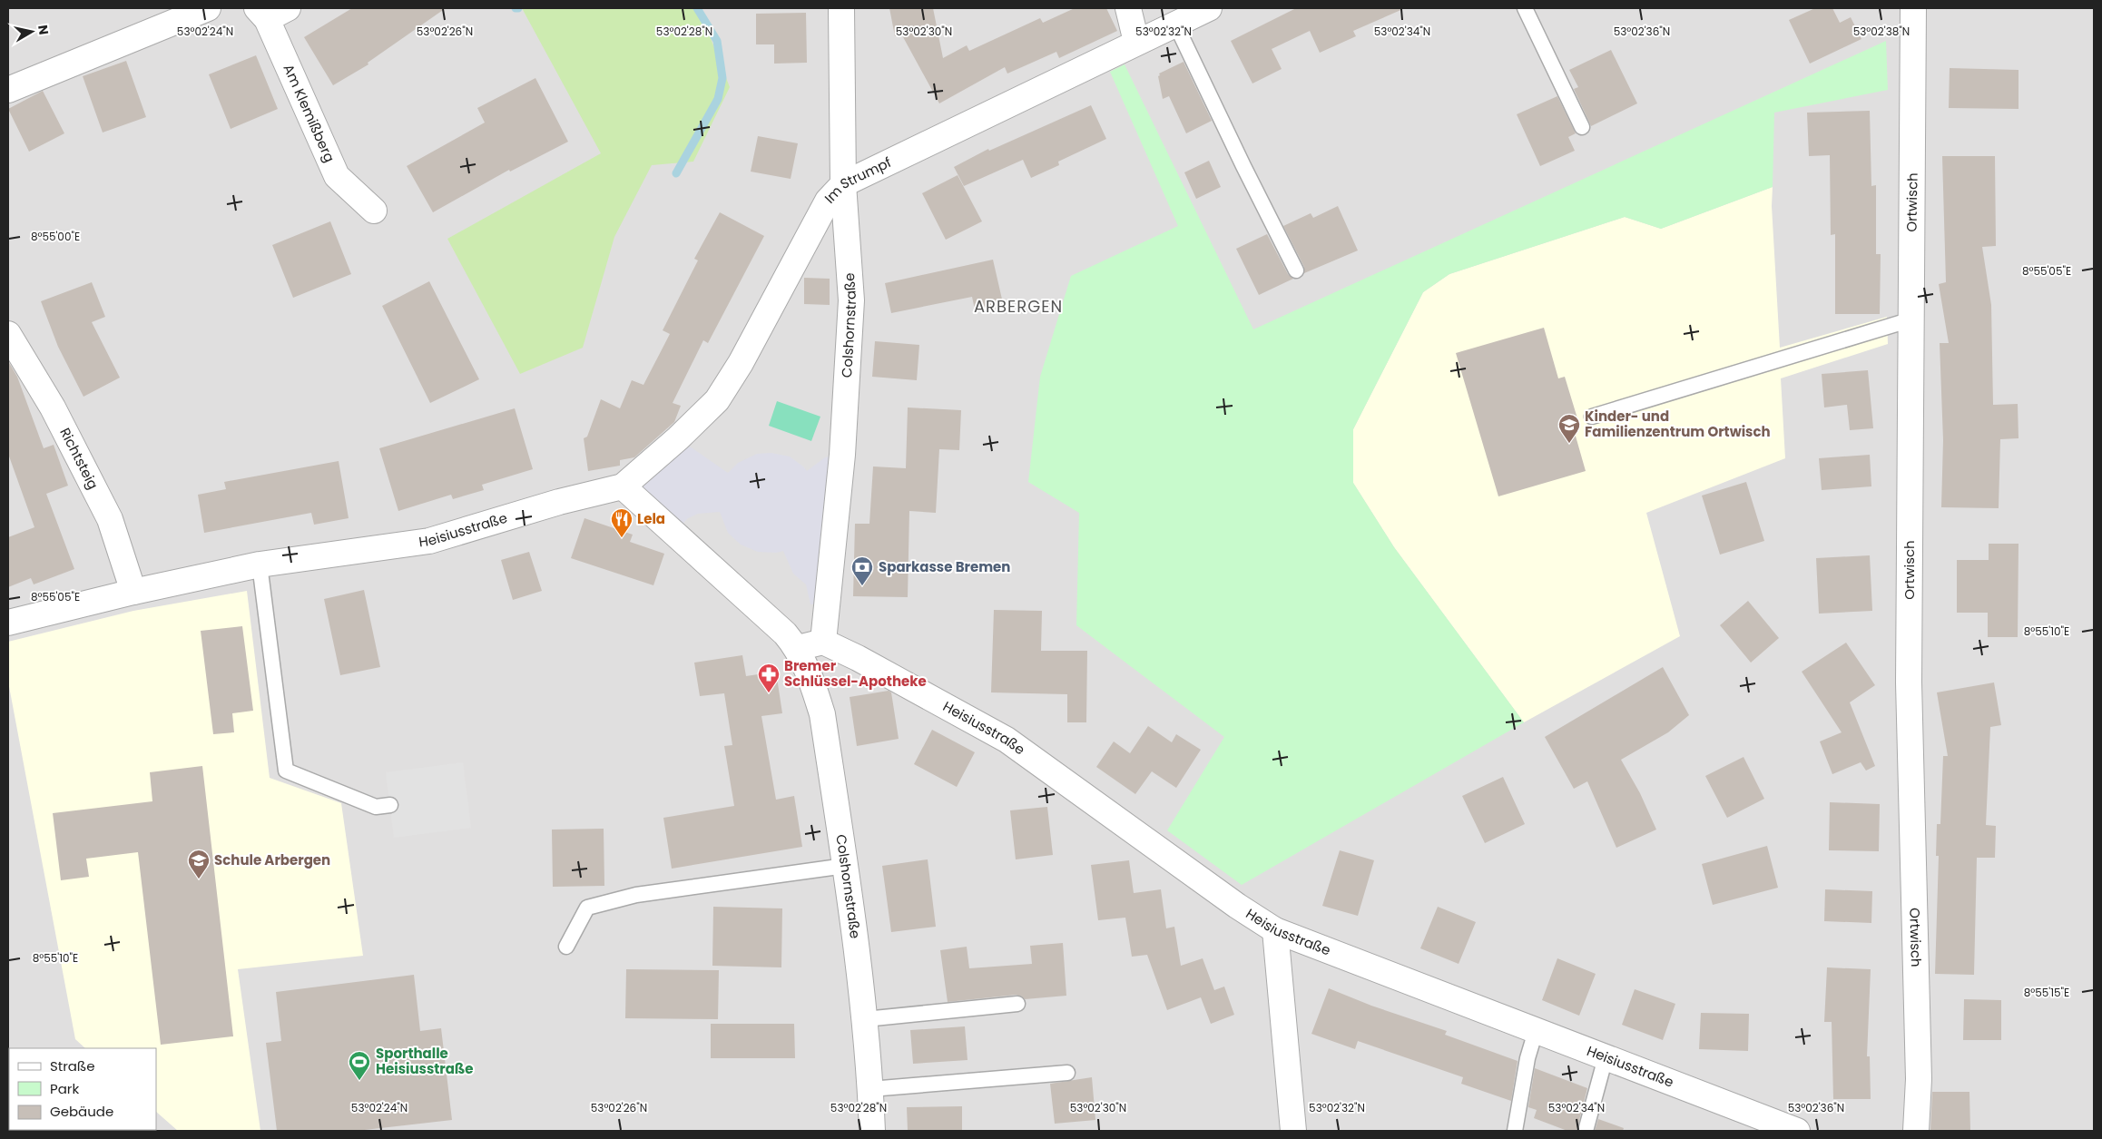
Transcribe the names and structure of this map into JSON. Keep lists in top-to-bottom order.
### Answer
{
  "streets": {
    "street": [
      "Am Klemißberg",
      "Im Strumpf",
      "Ortwisch",
      "Colshornstraße",
      "Richtsteig",
      "Heisiusstraße"
    ]
  },
  "crossings": [
    ["Im Strumpf", "Colshornstraße"],
    ["Im Strumpf", "Heisiusstraße"],
    ["Colshornstraße", "Heisiusstraße"],
    ["Richtsteig", "Heisiusstraße"]
  ],
  "districts": ["ARBERGEN"],
  "places": {
    "school or university": ["Kinder- und Familienzentrum Ortwisch", "Schule Arbergen"],
    "restaurant": ["Lela"],
    "bank": ["Sparkasse Bremen"],
    "pharmacy": ["Bremer Schlüssel-Apotheke"],
    "sports": ["Sporthalle Heisiusstraße"]
  },
  "legend": ["Straße", "Park", "Gebäude"],
  "north": "right",
  "coordinates": [
    "53°02'24\"N",
    "53°02'26\"N",
    "53°02'28\"N",
    "53°02'30\"N",
    "53°02'32\"N",
    "53°02'34\"N",
    "53°02'36\"N",
    "53°02'38\"N",
    "8°55'00\"E",
    "8°55'05\"E",
    "8°55'10\"E",
    "8°55'15\"E"
  ]
}
